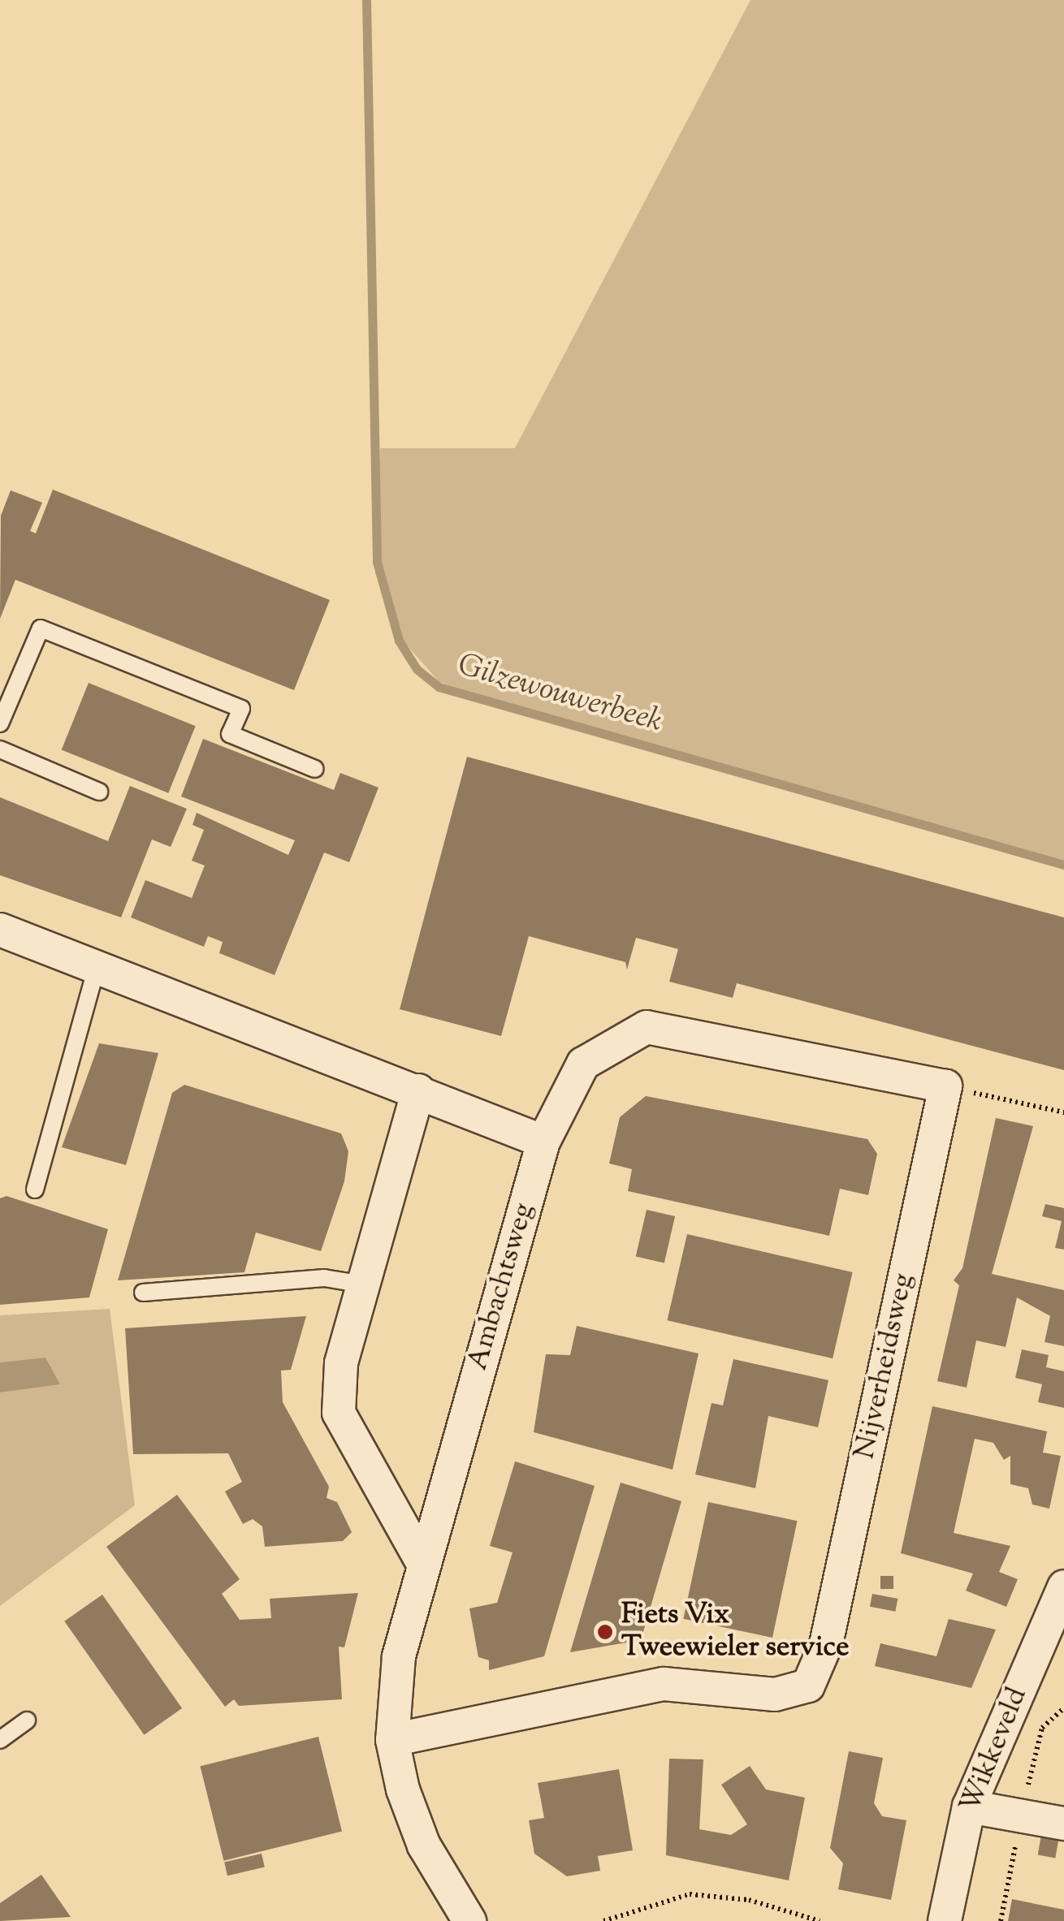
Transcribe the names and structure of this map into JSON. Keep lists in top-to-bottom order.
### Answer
{
  "streets": {
    "street": ["Ambachtsweg", "Nijverheidsweg", "Wikkeveld"]
  },
  "crossings": [
    ["Ambachtsweg", "Nijverheidsweg"]
  ],
  "water": ["Gilzewouwerbeek"],
  "places": ["Fiets Vix Tweewieler service"]
}
